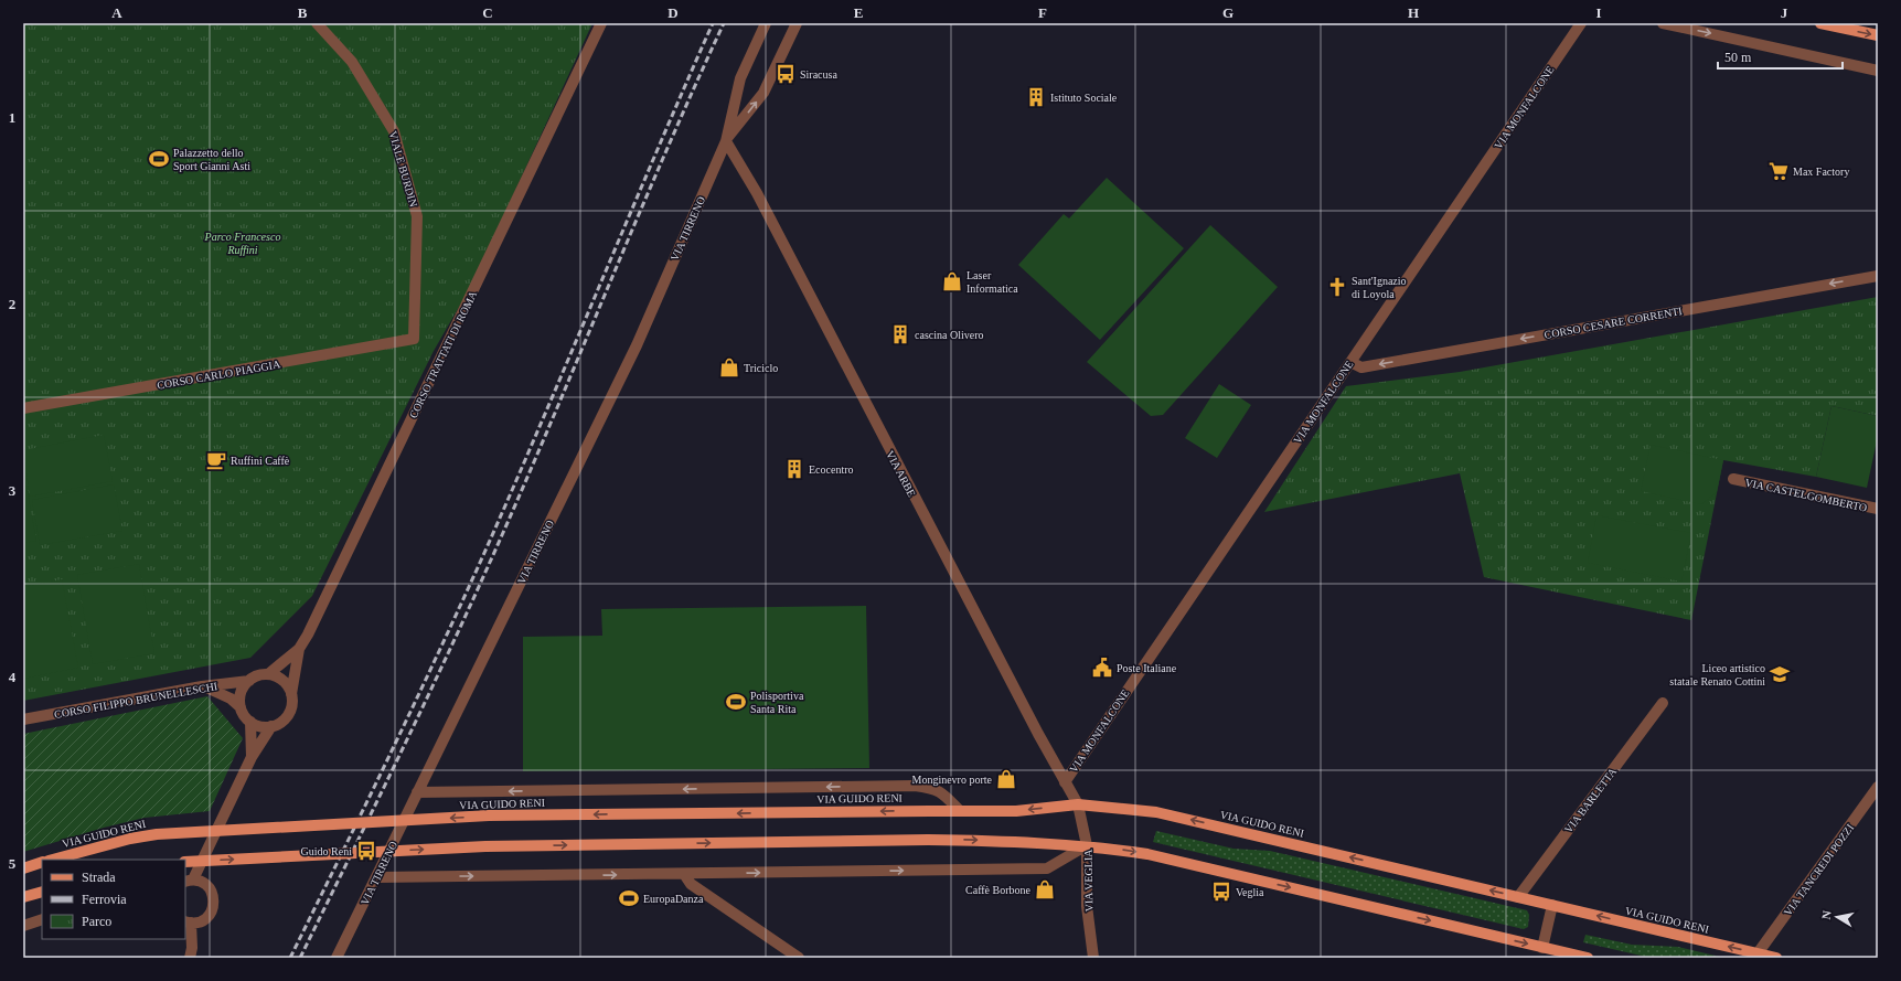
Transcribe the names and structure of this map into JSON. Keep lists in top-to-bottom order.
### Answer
{
  "streets": {
    "main road": ["VIA GUIDO RENI"],
    "street": [
      "VIA MONFALCONE",
      "VIALE BURDIN",
      "VIA TIRRENO",
      "CORSO CESARE CORRENTI",
      "CORSO TRATTATI DI ROMA",
      "CORSO CARLO PIAGGIA",
      "VIA ARBE",
      "VIA CASTELGOMBERTO",
      "CORSO FILIPPO BRUNELLESCHI",
      "VIA BARLETTA",
      "VIA TANCREDI POZZI",
      "VIA VEGLIA"
    ]
  },
  "crossings": [
    ["VIA MONFALCONE", "CORSO CESARE CORRENTI"],
    ["VIA MONFALCONE", "VIA ARBE"],
    ["VIALE BURDIN", "CORSO CARLO PIAGGIA"],
    ["VIA TIRRENO", "VIA ARBE"],
    ["VIA TIRRENO", "VIA GUIDO RENI"],
    ["CORSO TRATTATI DI ROMA", "CORSO FILIPPO BRUNELLESCHI"],
    ["VIA ARBE", "VIA GUIDO RENI"],
    ["VIA ARBE", "VIA VEGLIA"],
    ["VIA GUIDO RENI", "VIA BARLETTA"],
    ["VIA GUIDO RENI", "VIA TANCREDI POZZI"],
    ["VIA GUIDO RENI", "VIA VEGLIA"]
  ],
  "one_way": ["CORSO CESARE CORRENTI"],
  "parks": ["Parco Francesco Ruffini"],
  "places": {
    "bus stop": ["Siracusa", "Guido Reni", "Veglia"],
    "building": ["Istituto Sociale", "cascina Olivero", "Ecocentro"],
    "sports": ["Palazzetto dello Sport Gianni Asti", "Polisportiva Santa Rita", "EuropaDanza"],
    "supermarket": ["Max Factory"],
    "shop": [
      "Laser Informatica",
      "Triciclo",
      "Monginevro porte",
      "Caffè Borbone"
    ],
    "church": ["Sant'Ignazio di Loyola"],
    "cafe": ["Ruffini Caffè"],
    "public building": ["Poste Italiane"],
    "school or university": ["Liceo artistico statale Renato Cottini"]
  },
  "legend": ["Strada", "Ferrovia", "Parco"],
  "scale_bar": "50 m",
  "north": "left",
  "grid": {
    "columns": [
      "A",
      "B",
      "C",
      "D",
      "E",
      "F",
      "G",
      "H",
      "I",
      "J"
    ],
    "rows": [
      "1",
      "2",
      "3",
      "4",
      "5"
    ]
  }
}
